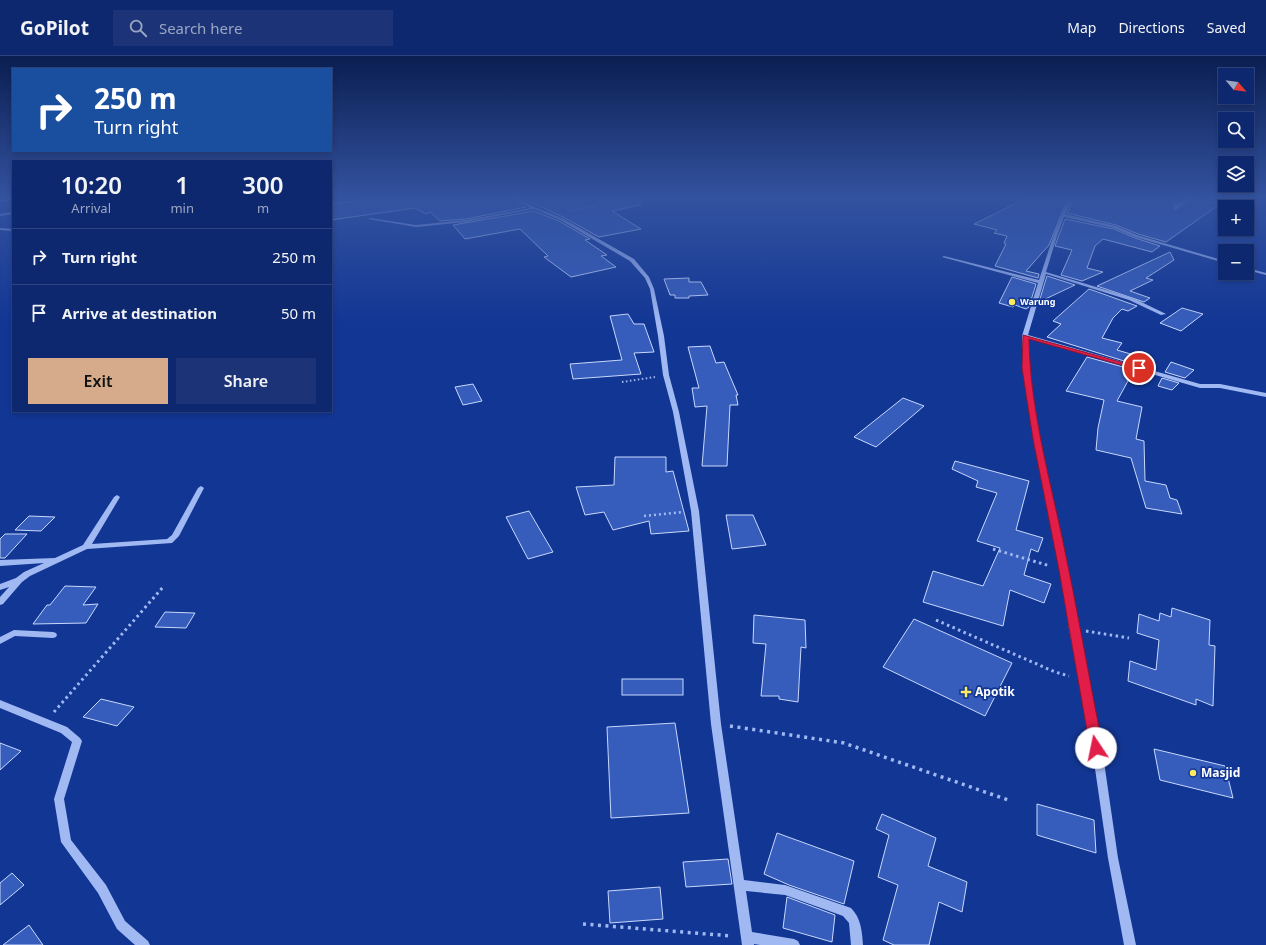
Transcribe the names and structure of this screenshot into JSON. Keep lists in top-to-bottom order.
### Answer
{
  "places": {
    "other": ["Warung", "Masjid"],
    "health": ["Apotik"]
  },
  "north": "bottom right",
  "page": {
    "header": "GoPilot",
    "search": "Search here",
    "nav": ["Map", "Directions", "Saved"],
    "map_buttons": ["+", "−"],
    "turn": ["250 m", "Turn right"],
    "eta": [
      "10:20",
      "Arrival",
      "1",
      "min",
      "300",
      "m"
    ],
    "list": [
      {
        "name": "Turn right",
        "value": "250 m"
      },
      {
        "name": "Arrive at destination",
        "value": "50 m"
      }
    ],
    "buttons": ["Exit", "Share"]
  }
}
